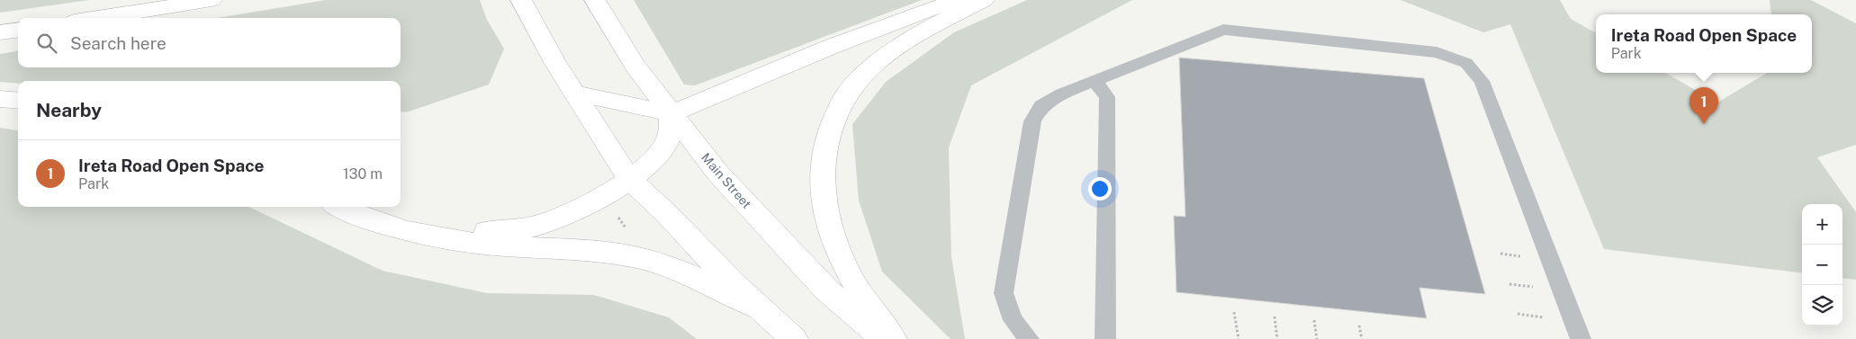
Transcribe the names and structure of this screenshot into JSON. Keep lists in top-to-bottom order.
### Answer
{
  "streets": {
    "main road": ["Main Street"]
  },
  "page": {
    "popup": ["Ireta Road Open Space", "Park"],
    "search": "Search here",
    "heading": "Nearby",
    "pins": "1",
    "list": [
      {
        "mark": "1",
        "name": "Ireta Road Open Space",
        "note": "Park",
        "value": "130 m"
      }
    ],
    "map_buttons": ["+", "−"]
  }
}
